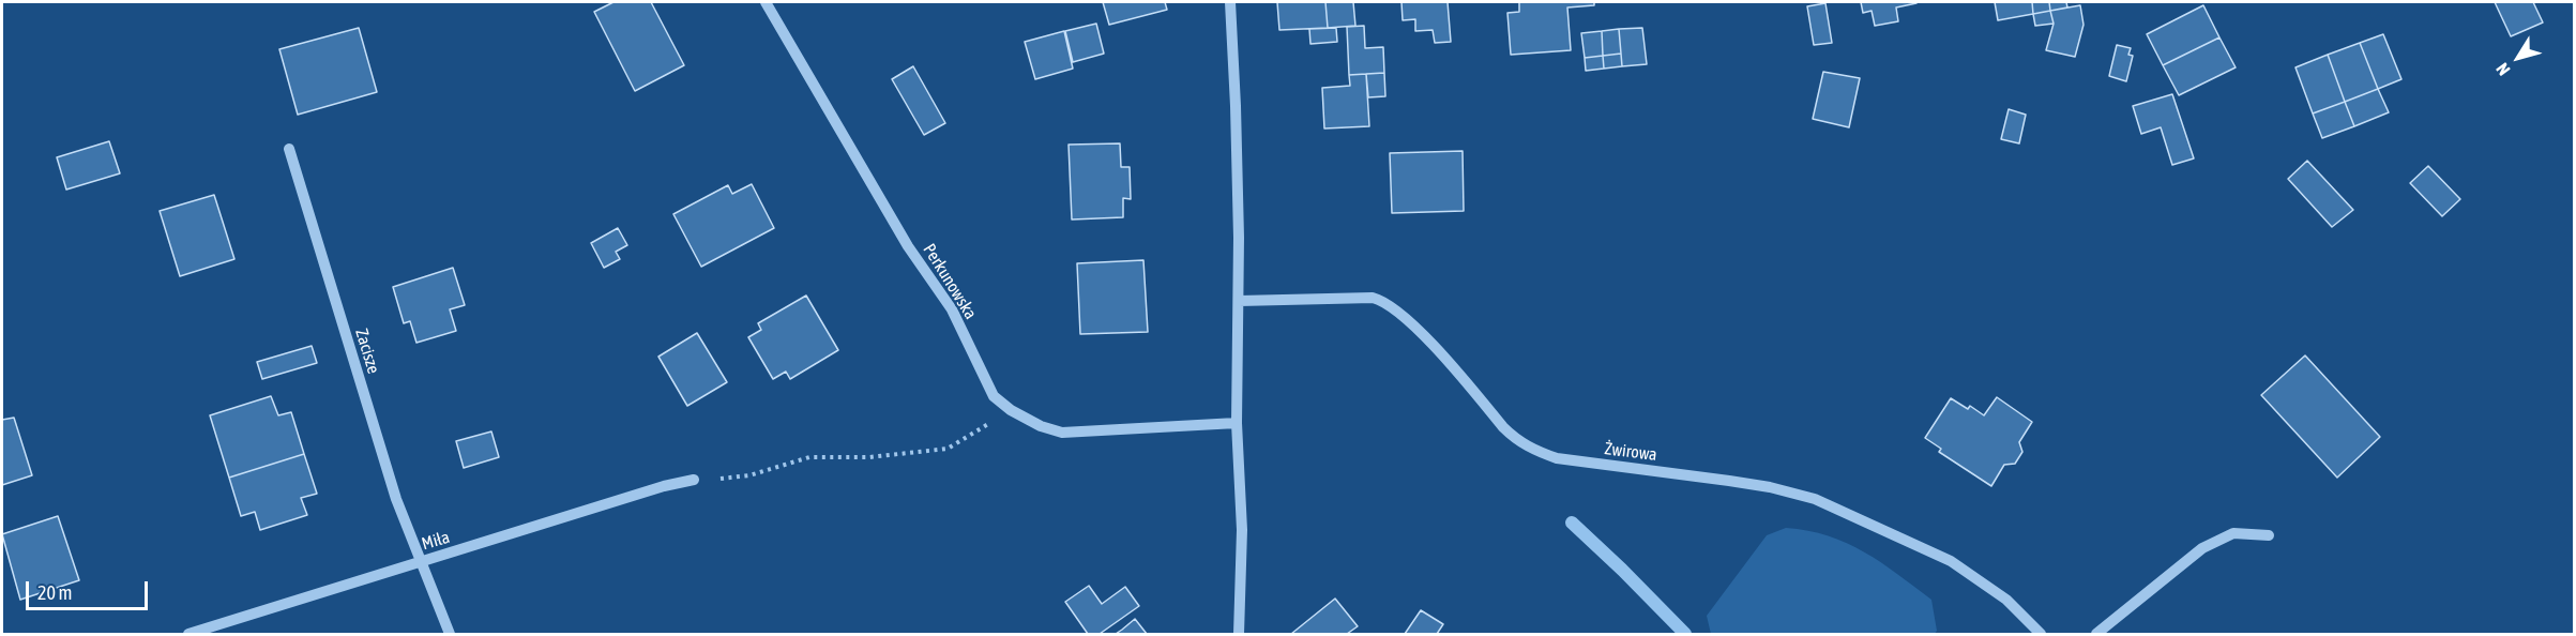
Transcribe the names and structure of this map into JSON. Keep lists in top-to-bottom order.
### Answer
{
  "streets": {
    "street": [
      "Perkunowska",
      "Zacisze",
      "Żwirowa",
      "Miła"
    ]
  },
  "crossings": [
    ["Zacisze", "Miła"]
  ],
  "scale_bar": "20 m",
  "north": "bottom left"
}
